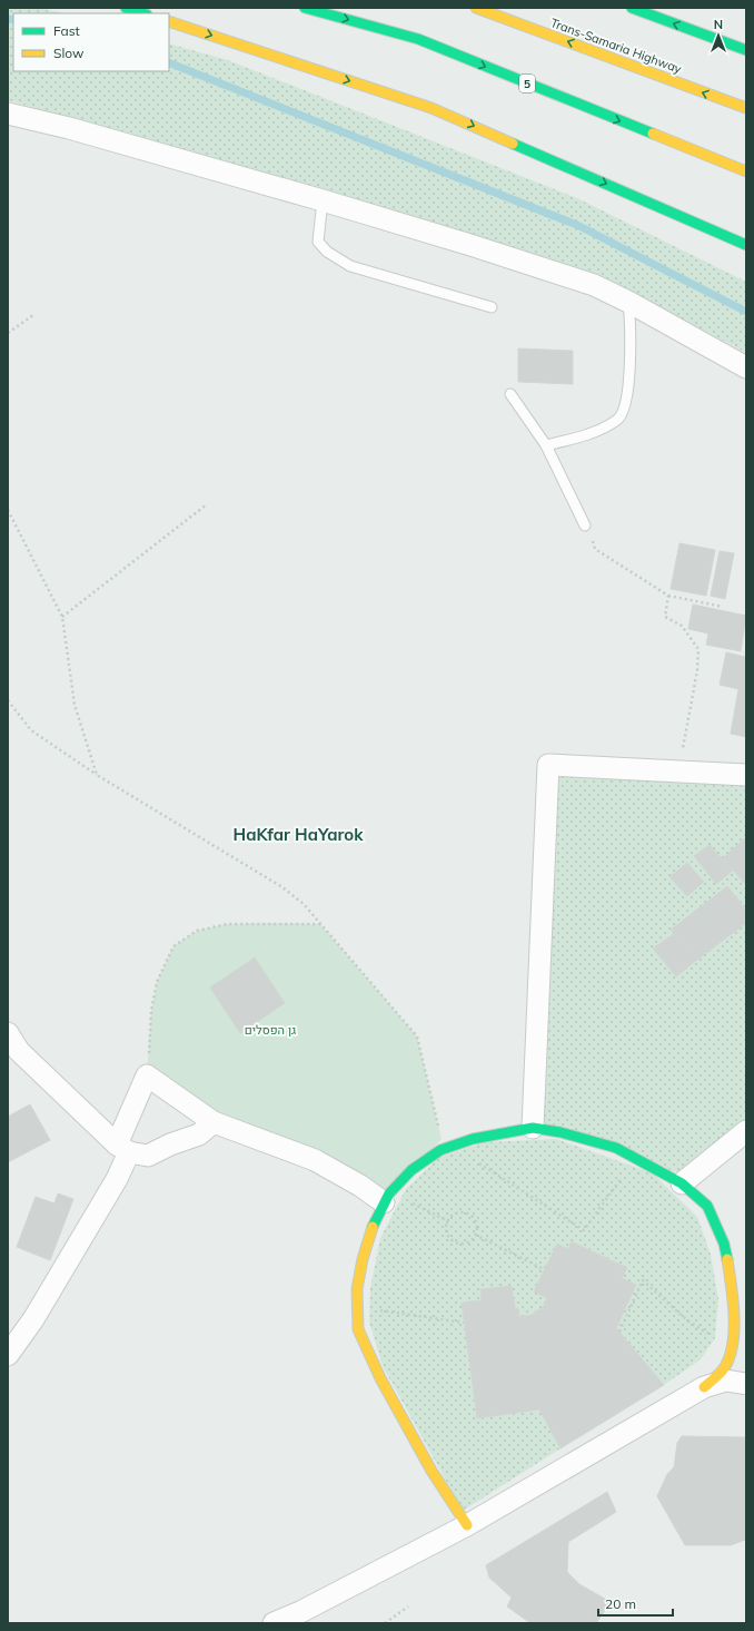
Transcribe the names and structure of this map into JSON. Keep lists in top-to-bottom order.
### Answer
{
  "streets": {
    "main road": ["Trans-Samaria Highway", "5"]
  },
  "districts": ["HaKfar HaYarok"],
  "parks": ["גן הפסלים"],
  "legend": ["Fast", "Slow"],
  "scale_bar": "20 m",
  "north": "top"
}
